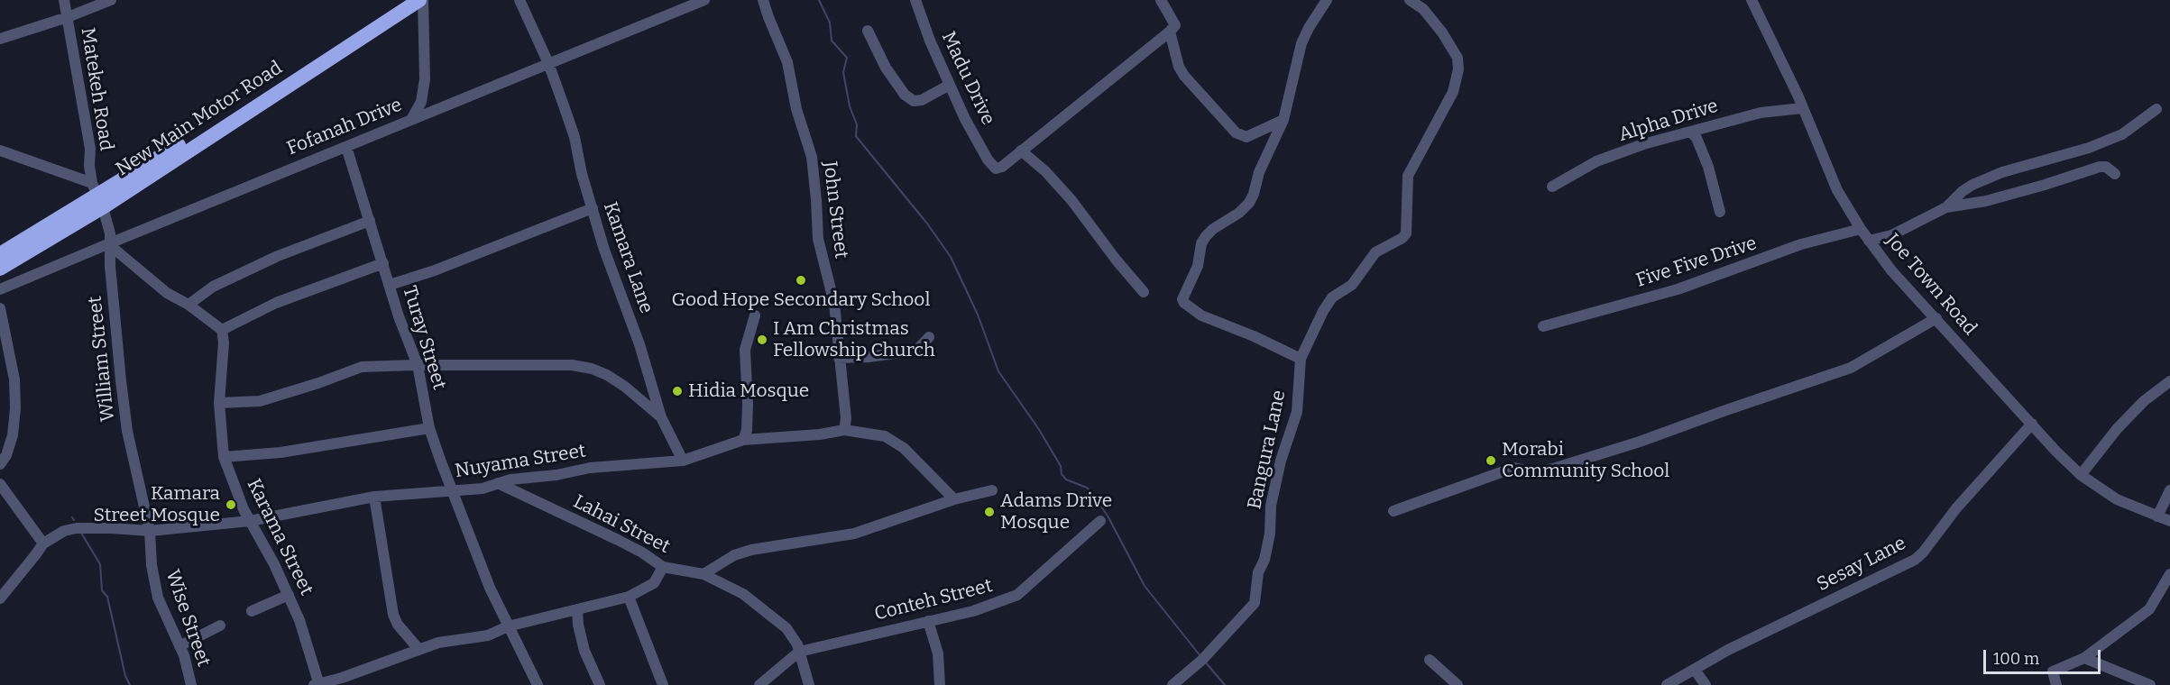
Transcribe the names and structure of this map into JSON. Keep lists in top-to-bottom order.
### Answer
{
  "streets": {
    "highway": ["New Main Motor Road"],
    "street": [
      "Madu Drive",
      "Matekeh Road",
      "Alpha Drive",
      "Fofanah Drive",
      "John Street",
      "Kamara Lane",
      "Five Five Drive",
      "Joe Town Road",
      "Turay Street",
      "William Street",
      "Bangura Lane",
      "Nuyama Street",
      "Lahai Street",
      "Karama Street",
      "Sesay Lane",
      "Conteh Street",
      "Wise Street"
    ]
  },
  "crossings": [
    ["Matekeh Road", "New Main Motor Road"],
    ["Matekeh Road", "William Street"],
    ["New Main Motor Road", "William Street"],
    ["Alpha Drive", "Joe Town Road"],
    ["Fofanah Drive", "Kamara Lane"],
    ["Fofanah Drive", "Turay Street"],
    ["Fofanah Drive", "William Street"],
    ["John Street", "Nuyama Street"],
    ["Kamara Lane", "Nuyama Street"],
    ["Five Five Drive", "Joe Town Road"],
    ["Joe Town Road", "Sesay Lane"],
    ["Turay Street", "Nuyama Street"],
    ["William Street", "Nuyama Street"],
    ["William Street", "Wise Street"],
    ["Nuyama Street", "Lahai Street"],
    ["Nuyama Street", "Karama Street"],
    ["Nuyama Street", "Wise Street"],
    ["Lahai Street", "Conteh Street"]
  ],
  "places": [
    "Good Hope Secondary School",
    "I Am Christmas Fellowship Church",
    "Hidia Mosque",
    "Morabi Community School",
    "Kamara Street Mosque",
    "Adams Drive Mosque"
  ],
  "scale_bar": "100 m"
}
